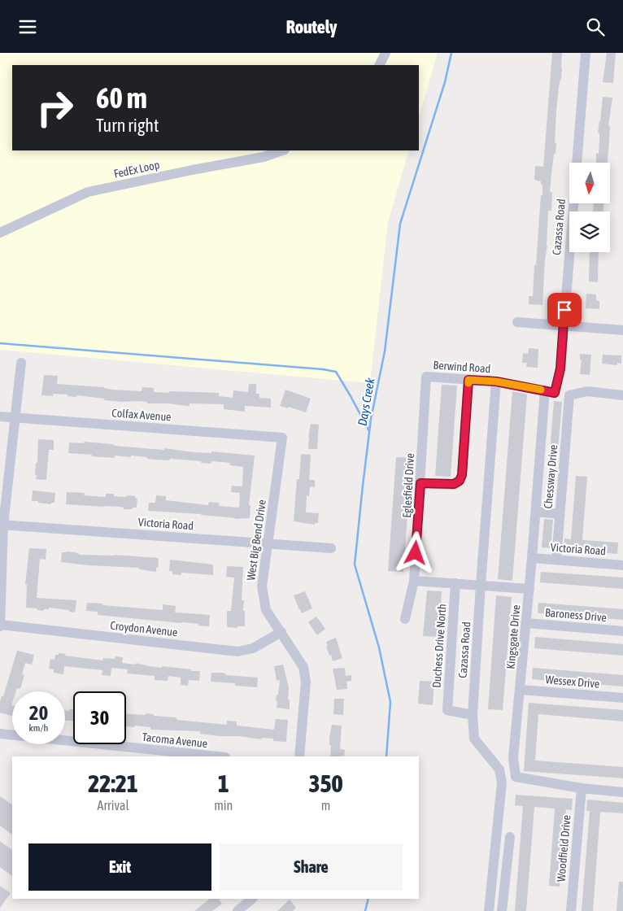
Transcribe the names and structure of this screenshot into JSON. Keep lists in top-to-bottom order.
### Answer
{
  "streets": {
    "street": [
      "FedEx Loop",
      "Cazassa Road",
      "Berwind Road",
      "Colfax Avenue",
      "Chessway Drive",
      "Eglesfield Drive",
      "Victoria Road",
      "West Big Bend Drive",
      "Baroness Drive",
      "Croydon Avenue",
      "Kingsgate Drive",
      "Duchess Drive North",
      "Wessex Drive",
      "Tacoma Avenue",
      "Woodfield Drive"
    ]
  },
  "crossings": [
    ["Cazassa Road", "Berwind Road"],
    ["Cazassa Road", "Kingsgate Drive"],
    ["Cazassa Road", "Duchess Drive North"],
    ["Berwind Road", "Eglesfield Drive"],
    ["Berwind Road", "Kingsgate Drive"],
    ["Colfax Avenue", "West Big Bend Drive"],
    ["Chessway Drive", "Victoria Road"],
    ["Victoria Road", "West Big Bend Drive"],
    ["Victoria Road", "Kingsgate Drive"],
    ["West Big Bend Drive", "Croydon Avenue"],
    ["Baroness Drive", "Kingsgate Drive"],
    ["Kingsgate Drive", "Wessex Drive"],
    ["Kingsgate Drive", "Woodfield Drive"]
  ],
  "water": ["Days Creek"],
  "north": "bottom",
  "page": {
    "header": "Routely",
    "turn": ["60 m", "Turn right"],
    "speed": "20 km/h",
    "limit": "30",
    "eta": [
      "22:21",
      "Arrival",
      "1",
      "min",
      "350",
      "m"
    ],
    "buttons": ["Exit", "Share"]
  }
}
